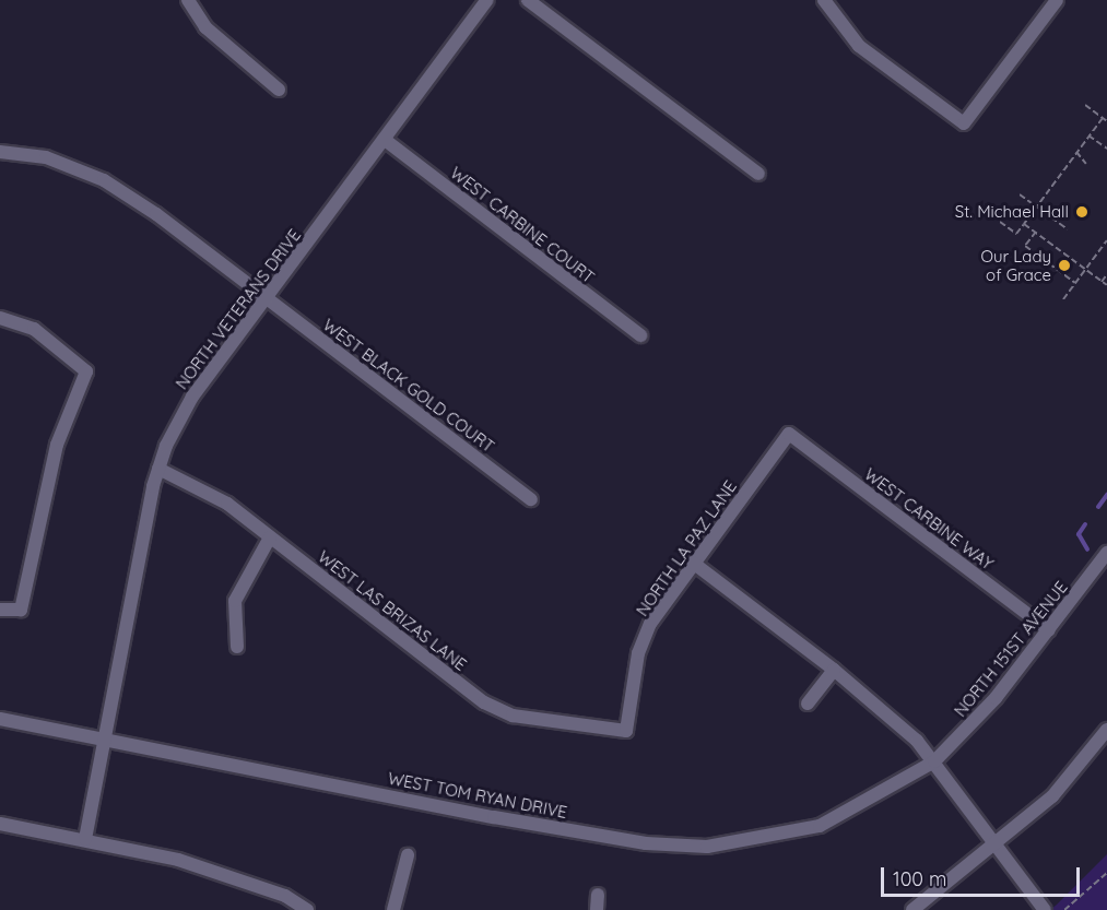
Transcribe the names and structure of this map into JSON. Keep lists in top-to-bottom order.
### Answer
{
  "streets": {
    "street": [
      "WEST CARBINE COURT",
      "NORTH VETERANS DRIVE",
      "WEST BLACK GOLD COURT",
      "WEST CARBINE WAY",
      "NORTH LA PAZ LANE",
      "WEST LAS BRIZAS LANE",
      "NORTH 151ST AVENUE",
      "WEST TOM RYAN DRIVE"
    ]
  },
  "crossings": [
    ["WEST CARBINE COURT", "NORTH VETERANS DRIVE"],
    ["NORTH VETERANS DRIVE", "WEST BLACK GOLD COURT"],
    ["NORTH VETERANS DRIVE", "WEST LAS BRIZAS LANE"],
    ["NORTH VETERANS DRIVE", "WEST TOM RYAN DRIVE"],
    ["WEST CARBINE WAY", "NORTH LA PAZ LANE"],
    ["WEST CARBINE WAY", "NORTH 151ST AVENUE"],
    ["NORTH LA PAZ LANE", "WEST LAS BRIZAS LANE"],
    ["NORTH 151ST AVENUE", "WEST TOM RYAN DRIVE"]
  ],
  "places": ["St. Michael Hall", "Our Lady of Grace"],
  "scale_bar": "100 m"
}
